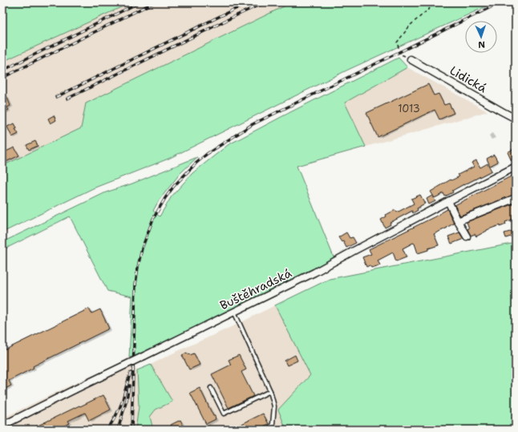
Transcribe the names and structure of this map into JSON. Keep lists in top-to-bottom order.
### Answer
{
  "streets": {
    "street": ["Lidická", "Buštěhradská"]
  },
  "house_numbers": ["1013"],
  "north": "bottom"
}
